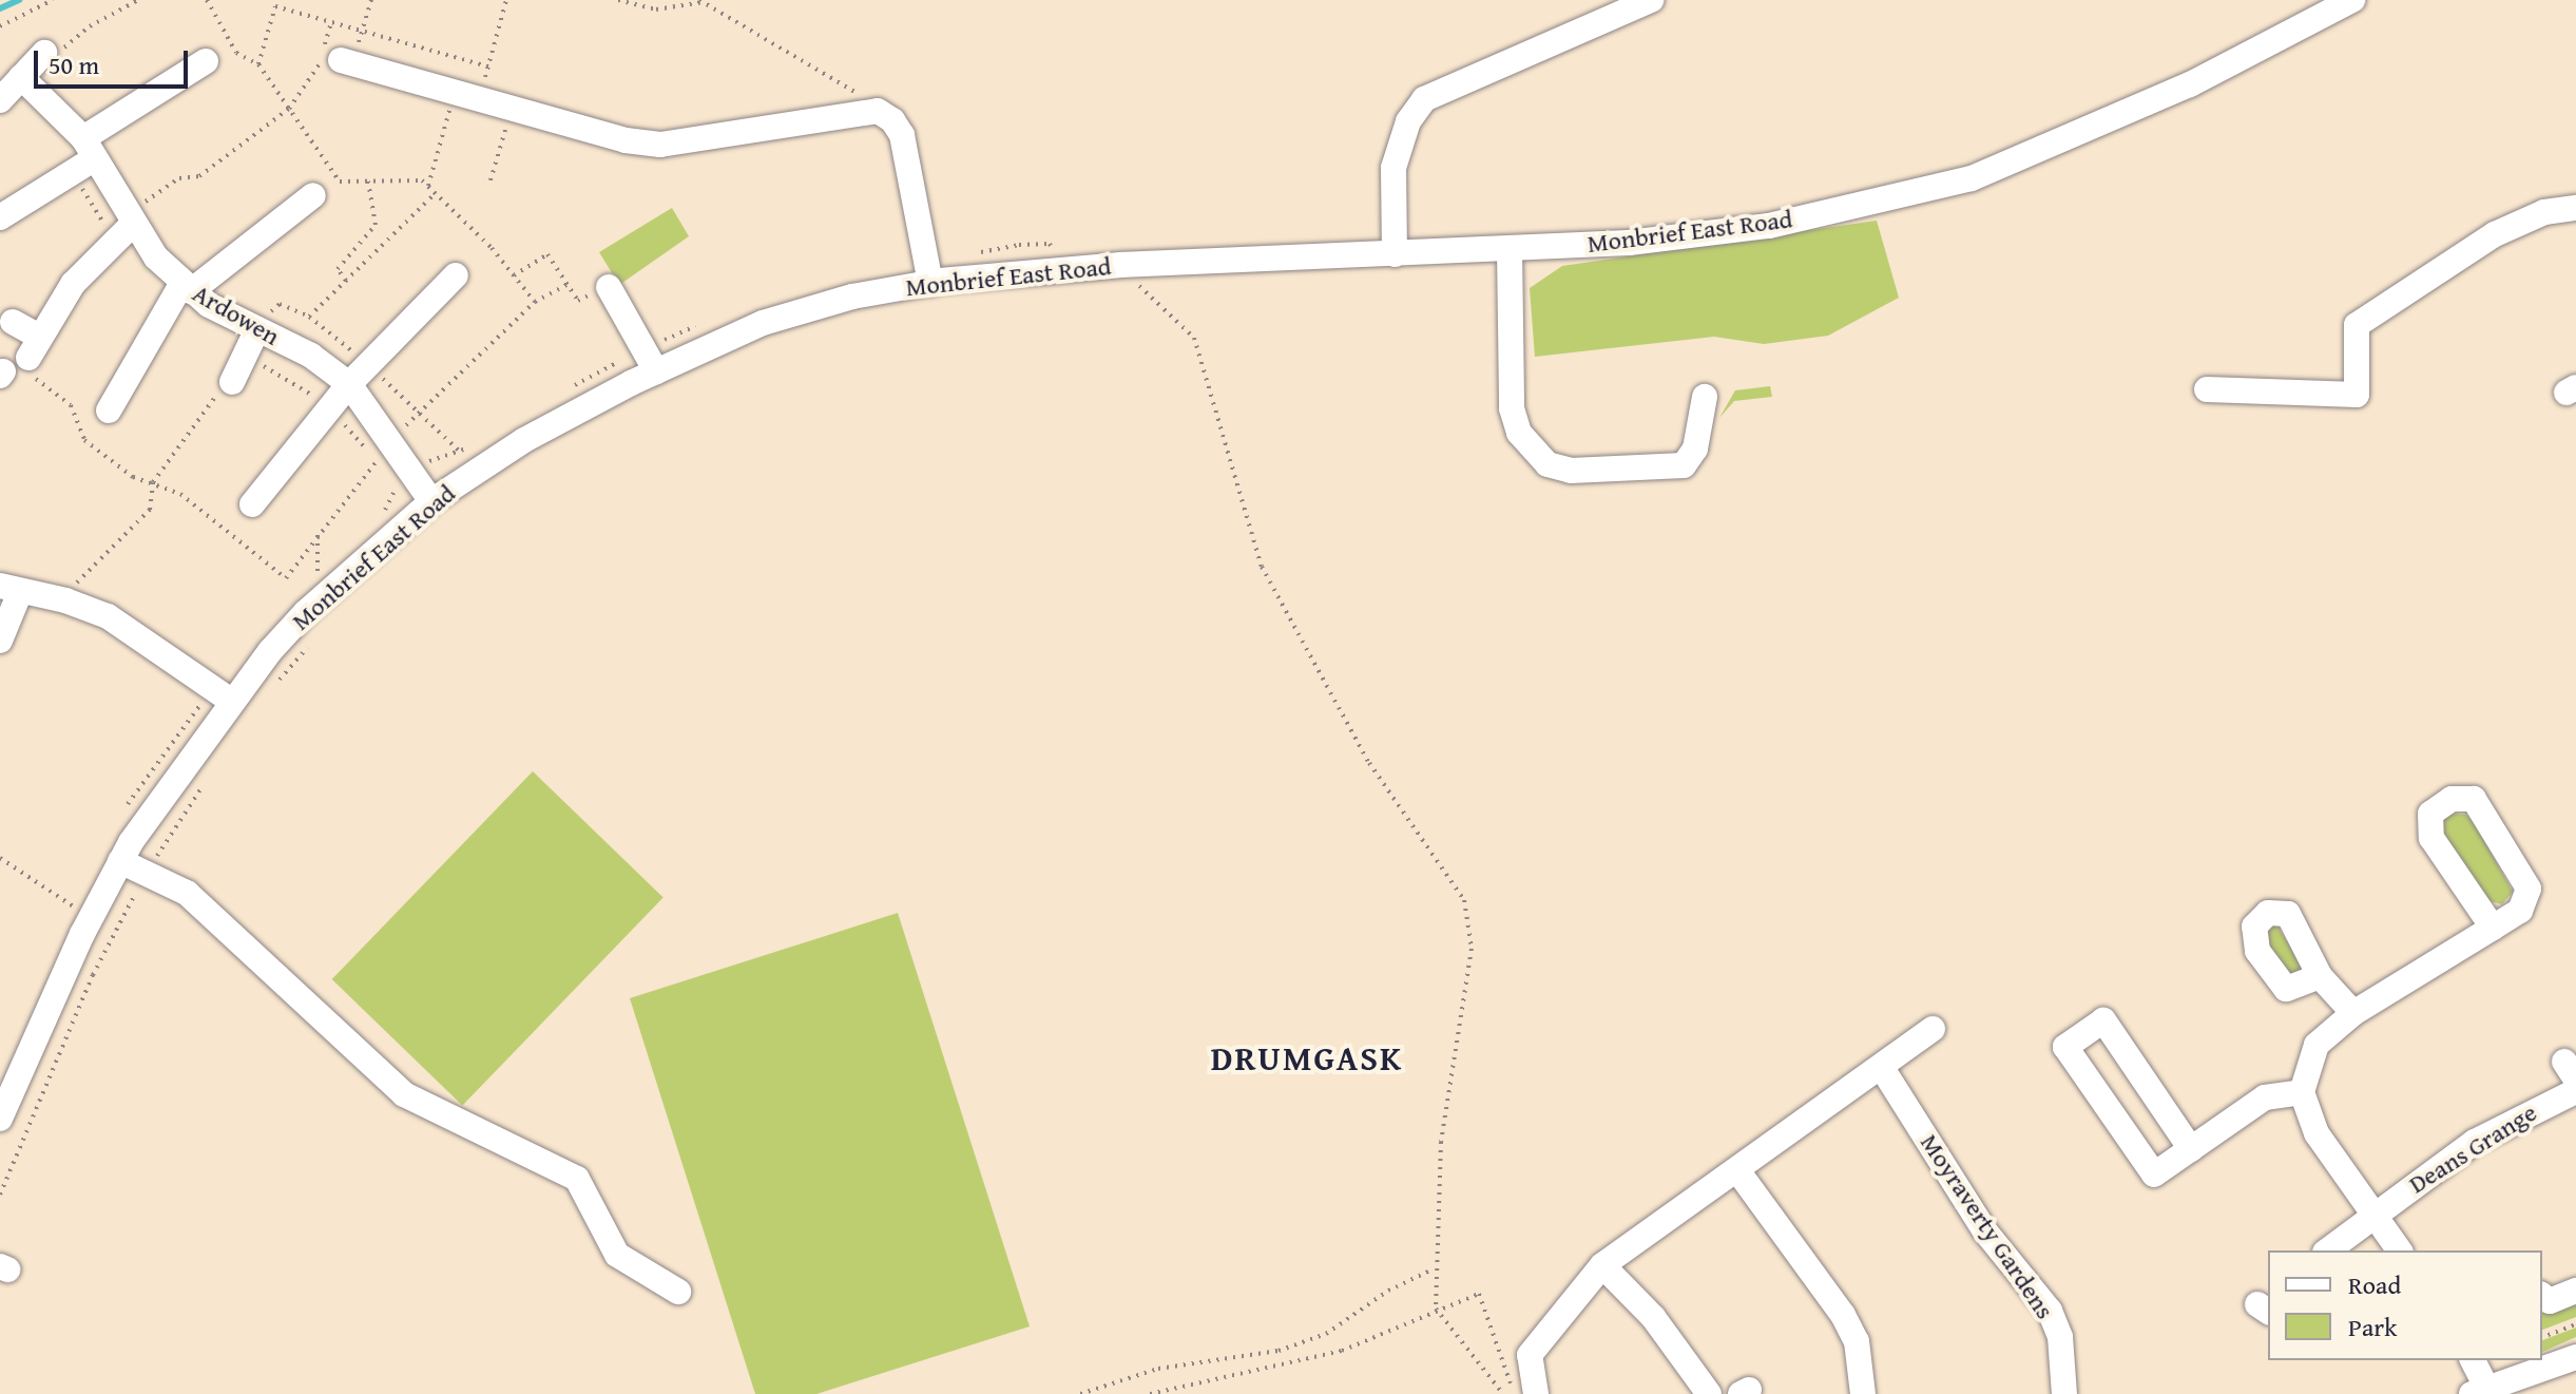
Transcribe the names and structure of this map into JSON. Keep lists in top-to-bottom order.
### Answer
{
  "streets": {
    "street": [
      "Monbrief East Road",
      "Ardowen",
      "Deans Grange",
      "Moyraverty Gardens"
    ]
  },
  "crossings": [
    ["Monbrief East Road", "Ardowen"]
  ],
  "districts": ["DRUMGASK"],
  "legend": ["Road", "Park"],
  "scale_bar": "50 m"
}
